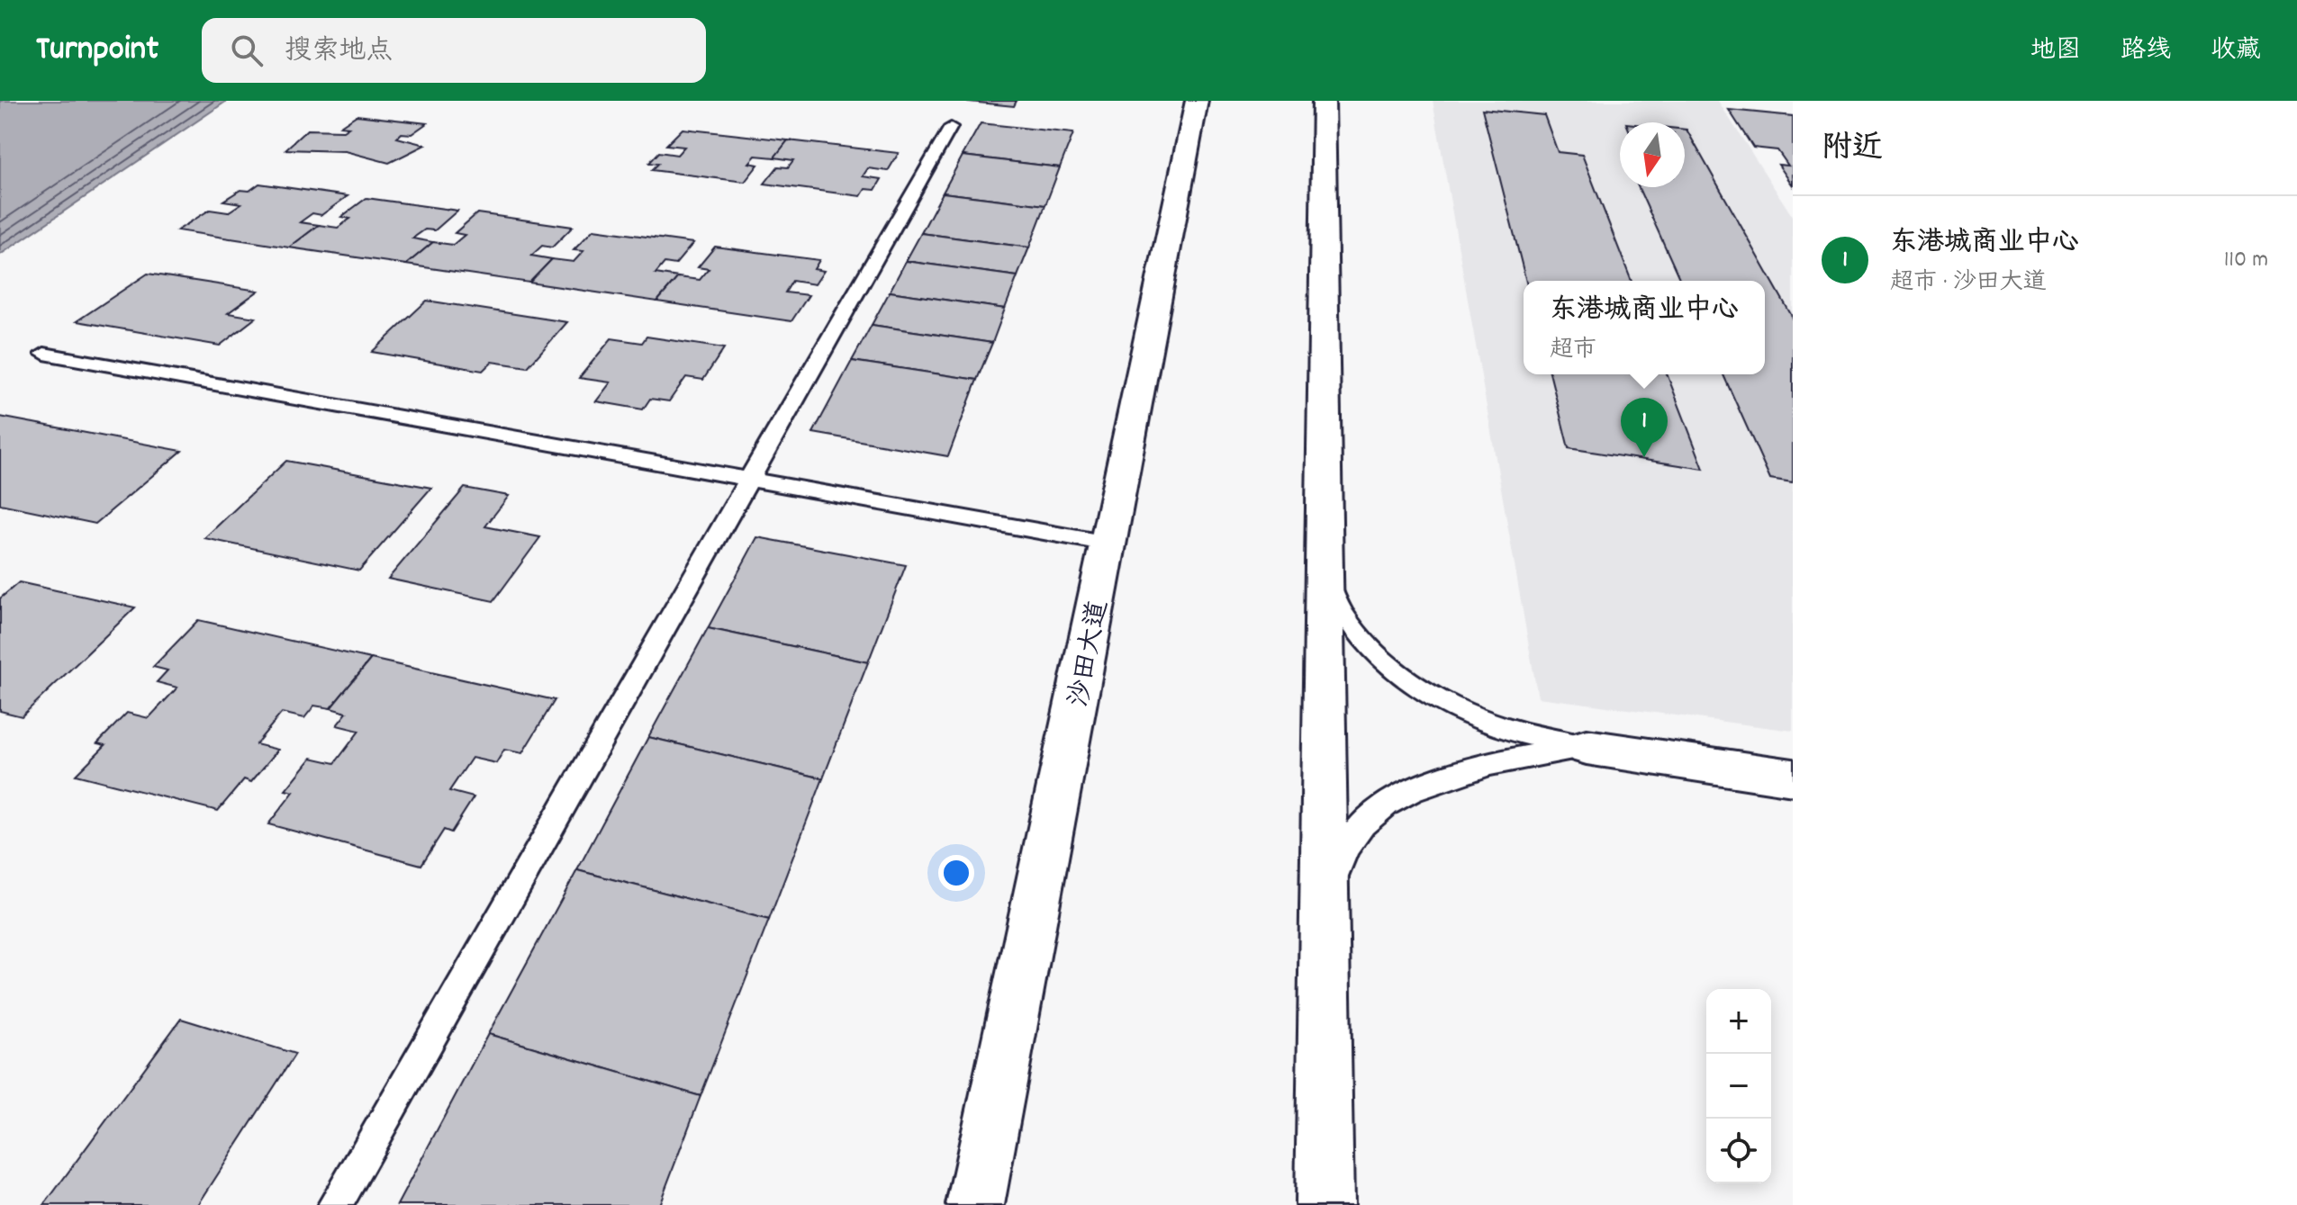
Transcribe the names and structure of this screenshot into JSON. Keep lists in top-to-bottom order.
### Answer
{
  "streets": {
    "main road": ["沙田大道"]
  },
  "north": "bottom",
  "page": {
    "header": "Turnpoint",
    "search": "搜索地点",
    "nav": ["地图", "路线", "收藏"],
    "heading": "附近",
    "list": [
      {
        "mark": "1",
        "name": "东港城商业中心",
        "note": "超市 · 沙田大道",
        "value": "110 m"
      }
    ],
    "popup": ["东港城商业中心", "超市"],
    "pins": "1",
    "map_buttons": ["+", "−"]
  }
}
